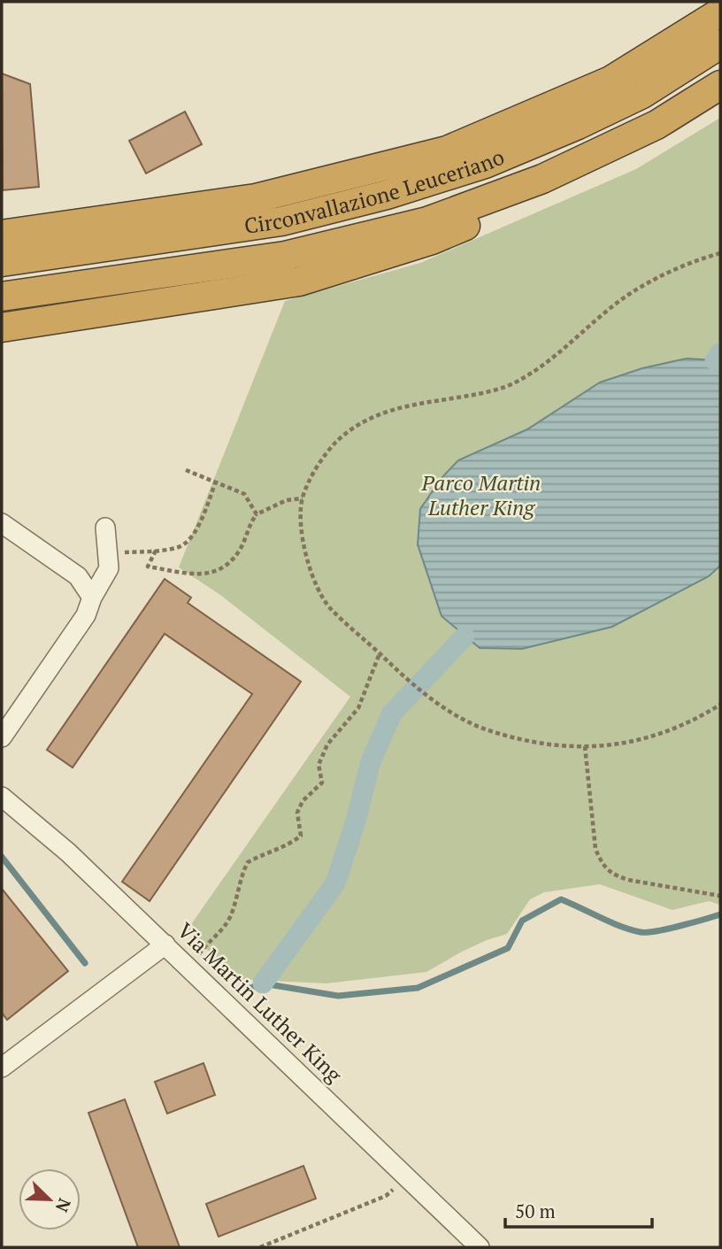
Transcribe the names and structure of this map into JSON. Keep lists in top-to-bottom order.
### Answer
{
  "streets": {
    "highway": ["Circonvallazione Leuceriano"],
    "street": ["Via Martin Luther King"]
  },
  "parks": ["Parco Martin Luther King"],
  "scale_bar": "50 m",
  "north": "bottom right"
}
